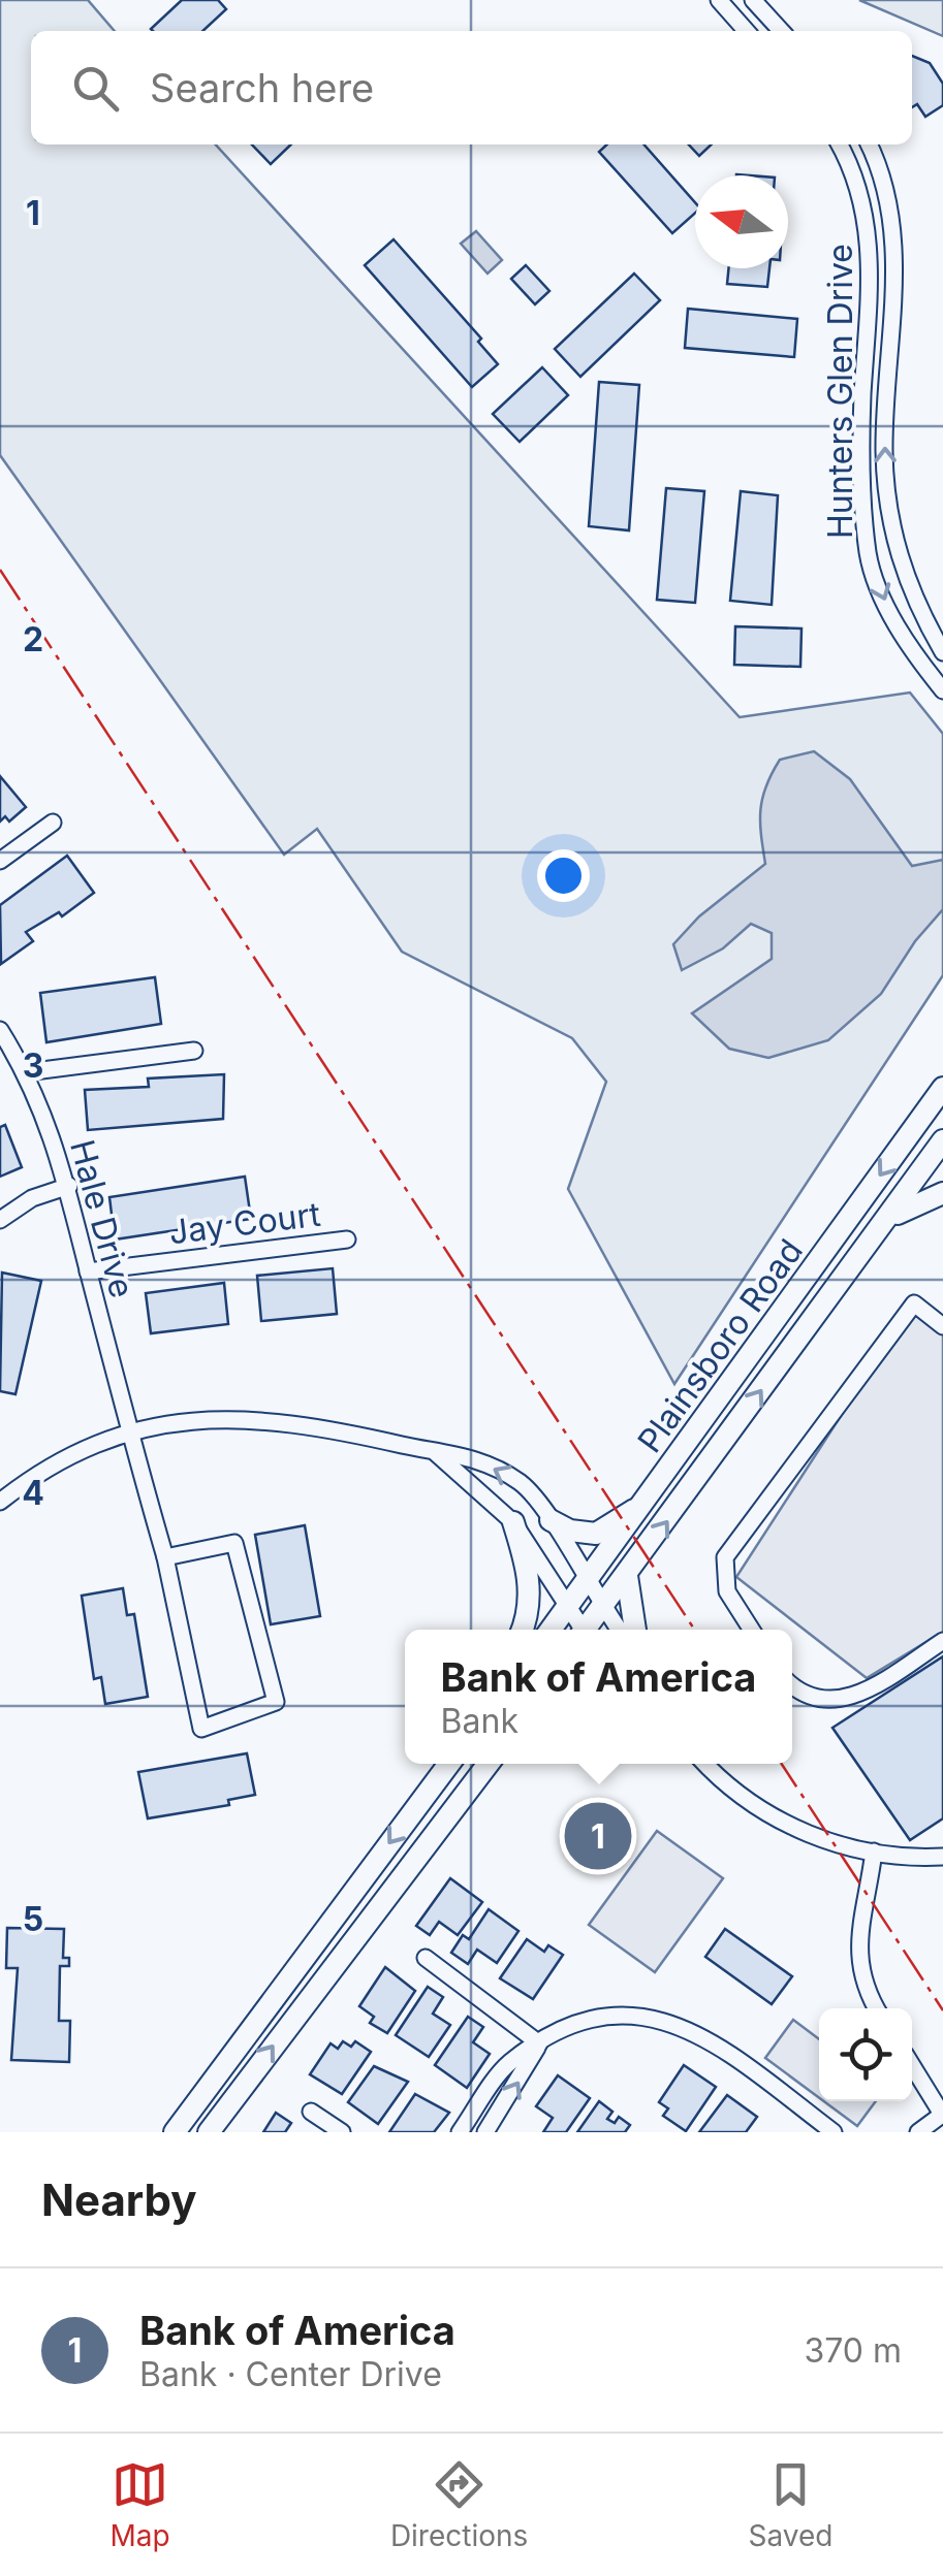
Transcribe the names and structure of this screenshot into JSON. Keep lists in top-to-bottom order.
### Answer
{
  "streets": {
    "street": [
      "Hunters Glen Drive",
      "Hale Drive",
      "Jay Court",
      "Plainsboro Road"
    ]
  },
  "crossings": [
    ["Hale Drive", "Jay Court"]
  ],
  "north": "left",
  "page": {
    "search": "Search here",
    "popup": ["Bank of America", "Bank"],
    "pins": "1",
    "heading": "Nearby",
    "list": [
      {
        "mark": "1",
        "name": "Bank of America",
        "note": "Bank · Center Drive",
        "value": "370 m"
      }
    ],
    "nav": ["Map", "Directions", "Saved"]
  },
  "grid": {
    "rows": [
      "1",
      "2",
      "3",
      "4",
      "5"
    ]
  }
}
